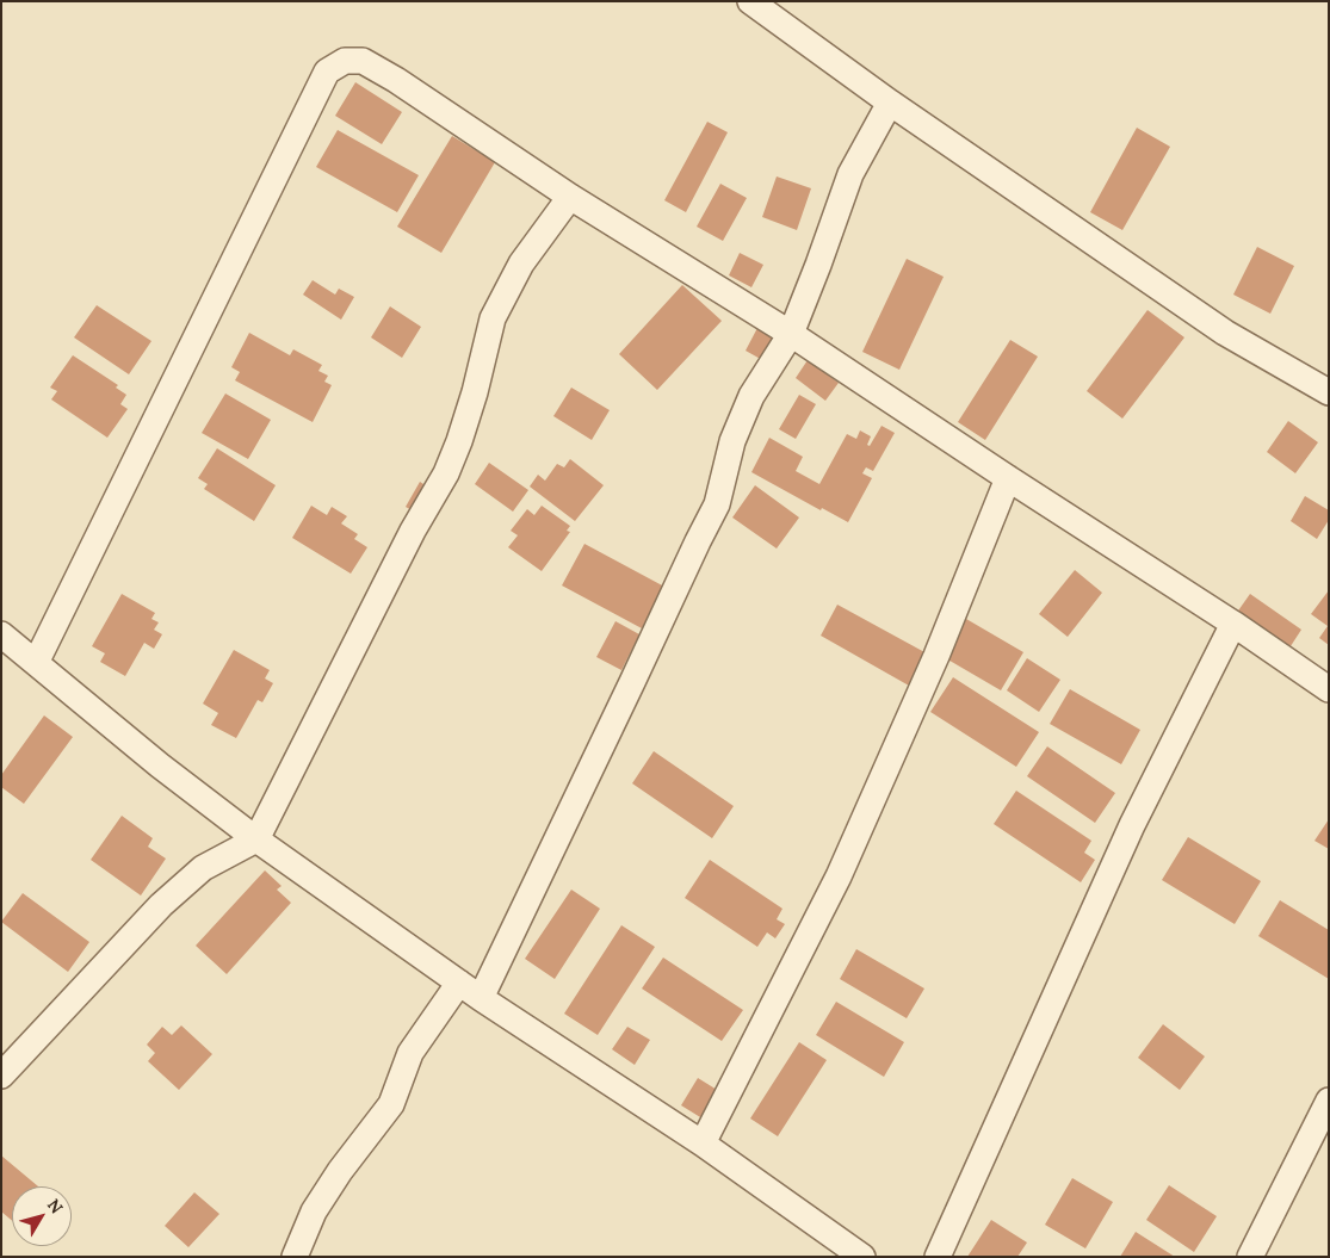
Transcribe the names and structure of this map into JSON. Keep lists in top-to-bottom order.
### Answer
{
  "north": "top right"
}
